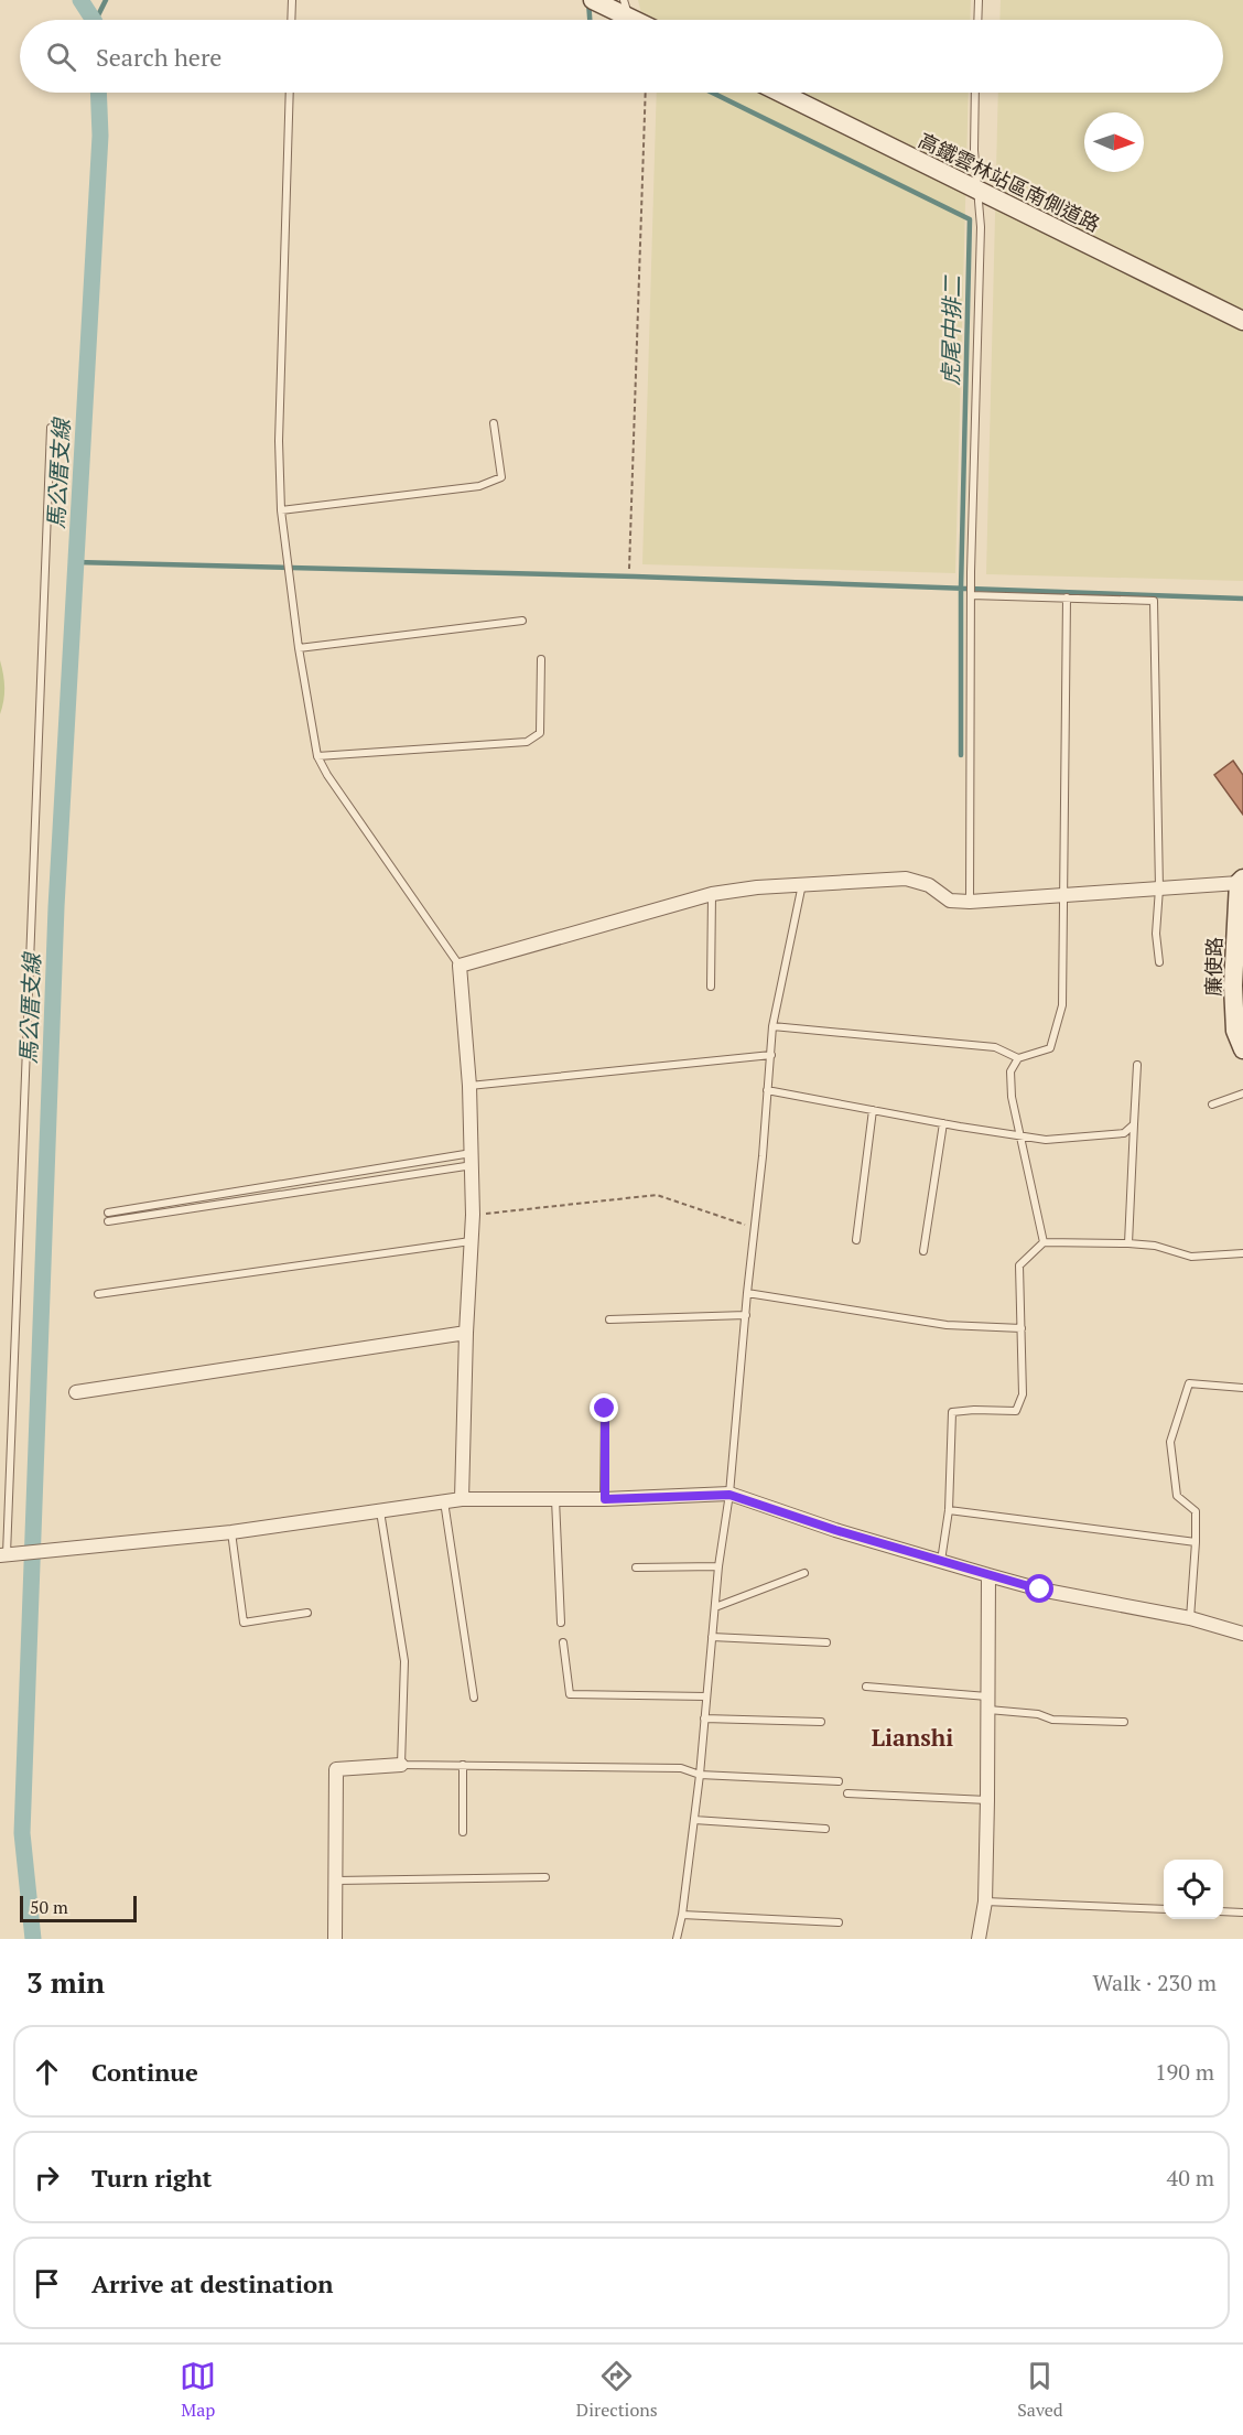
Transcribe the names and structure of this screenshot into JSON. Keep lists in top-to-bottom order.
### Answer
{
  "streets": {
    "main road": ["高鐵雲林站區南側道路", "廉使路"]
  },
  "districts": ["Lianshi"],
  "water": ["虎尾中排二", "馬公厝支線"],
  "scale_bar": "50 m",
  "north": "right",
  "page": {
    "search": "Search here",
    "scale": "50 m",
    "heading": ["3 min", "Walk · 230 m"],
    "list": [
      ["Continue", "190 m"],
      ["Turn right", "40 m"],
      "Arrive at destination"
    ],
    "nav": ["Map", "Directions", "Saved"]
  }
}
